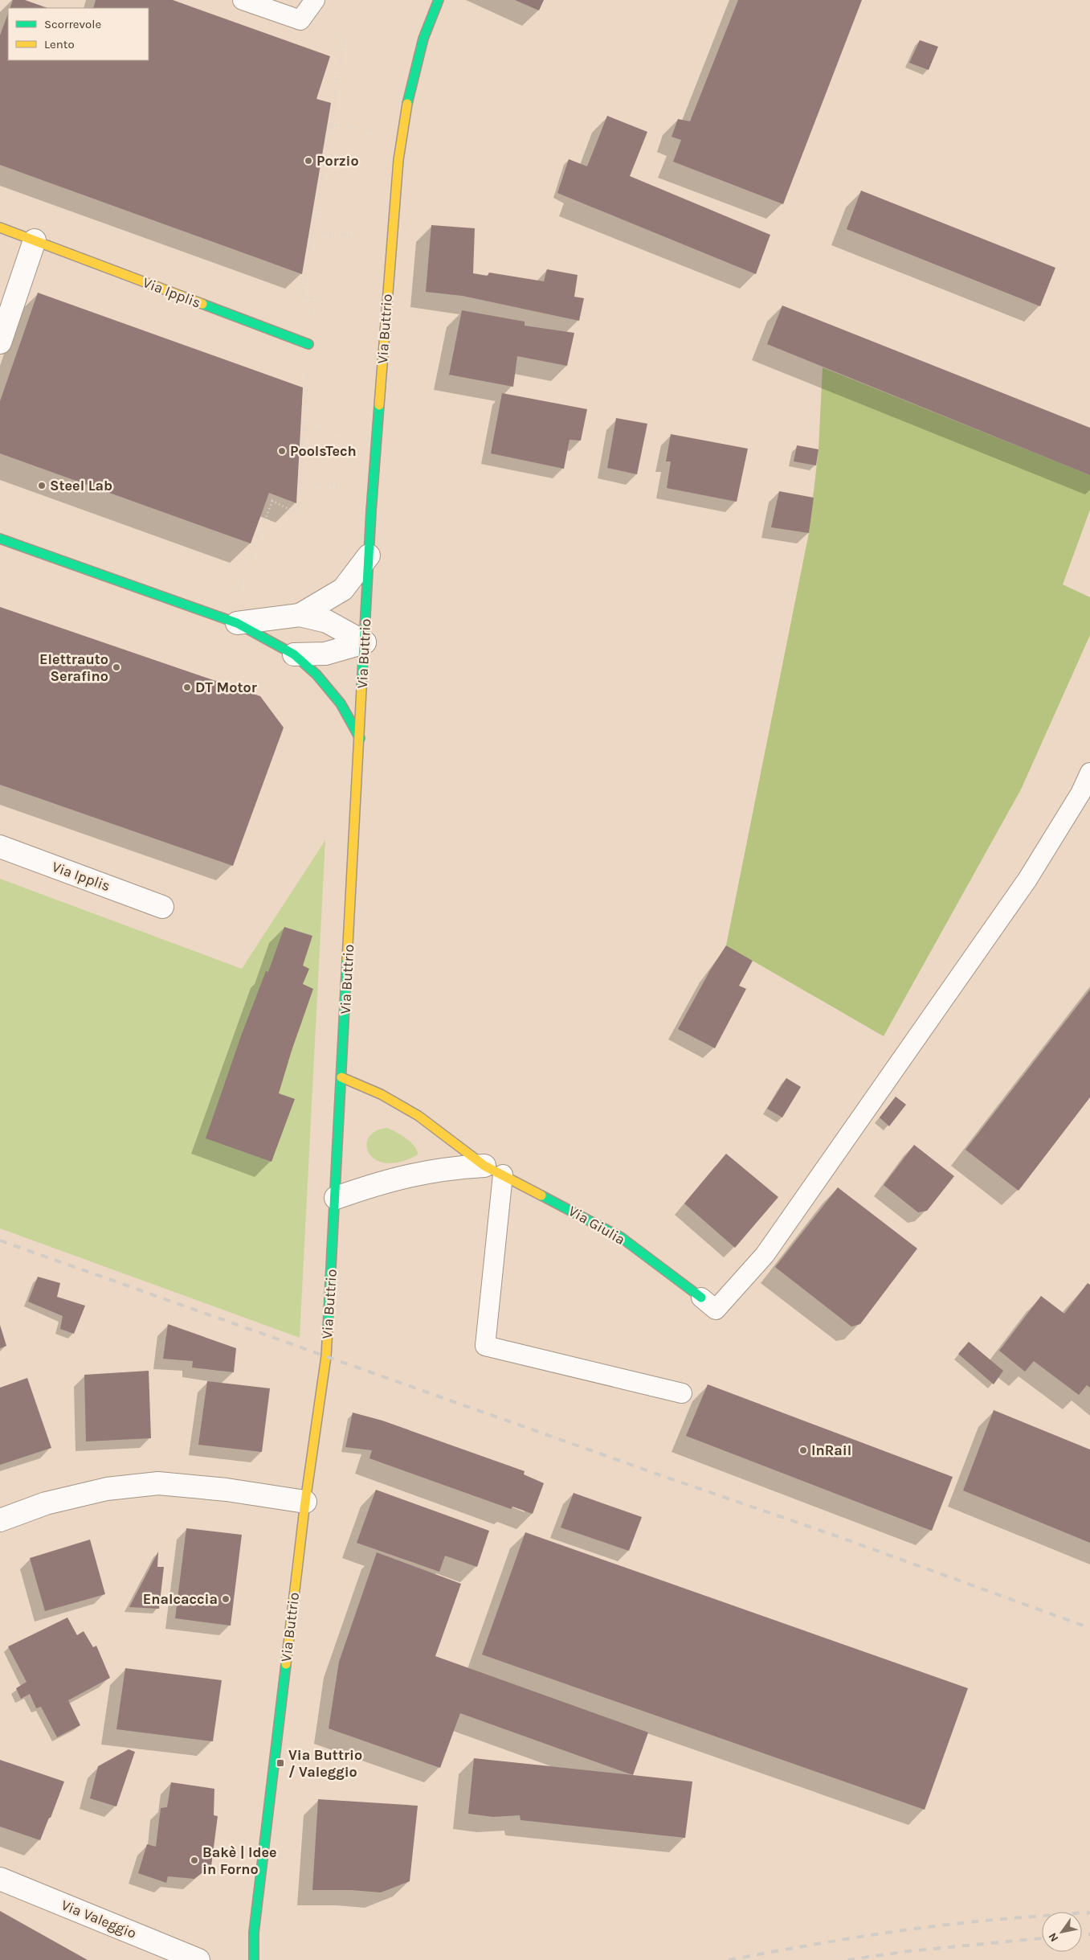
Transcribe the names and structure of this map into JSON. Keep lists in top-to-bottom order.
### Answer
{
  "streets": {
    "street": [
      "Via Ipplis",
      "Via Buttrio",
      "Via Giulia",
      "Via Valeggio"
    ]
  },
  "crossings": [
    ["Via Buttrio", "Via Giulia"]
  ],
  "places": {
    "other": [
      "Porzio",
      "PoolsTech",
      "Steel Lab",
      "Elettrauto Serafino",
      "DT Motor",
      "InRail",
      "Enalcaccia",
      "Bakè | Idee in Forno"
    ],
    "transit": ["Via Buttrio / Valeggio"]
  },
  "legend": ["Scorrevole", "Lento"],
  "north": "bottom left"
}
